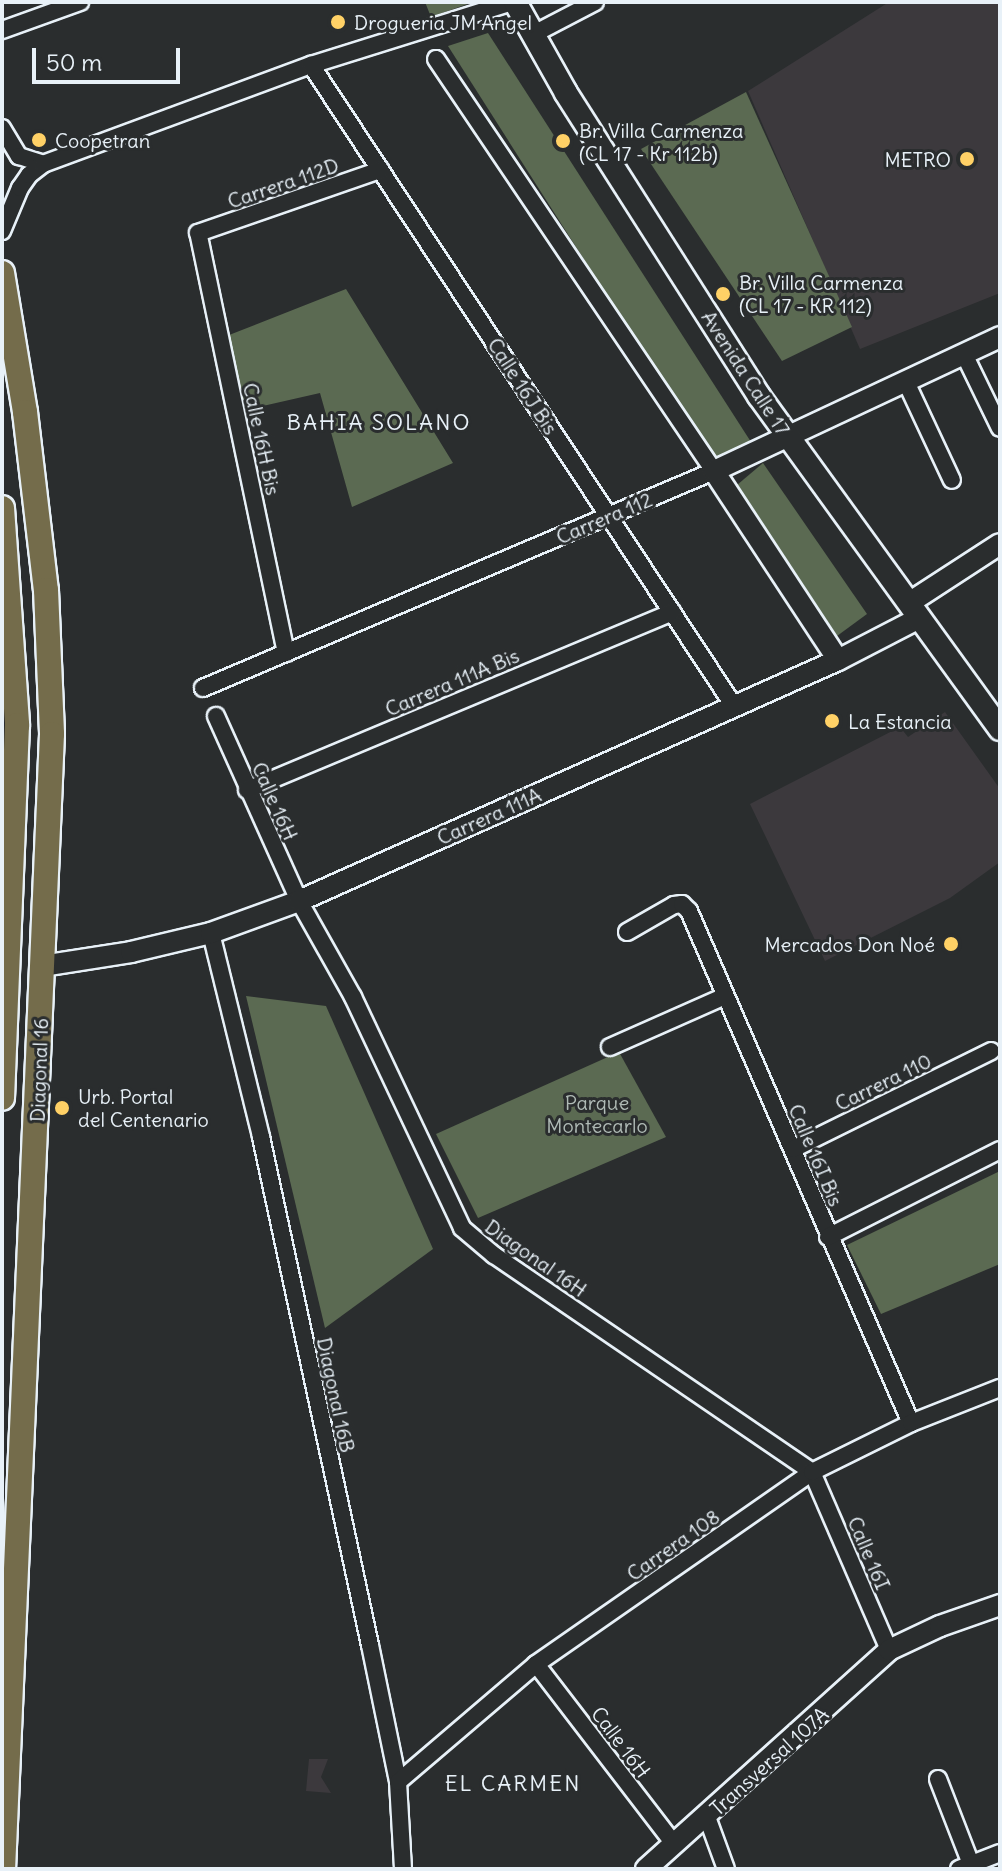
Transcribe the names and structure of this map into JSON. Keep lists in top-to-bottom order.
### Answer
{
  "streets": {
    "main road": ["Avenida Calle 17", "Diagonal 16"],
    "street": [
      "Carrera 112D",
      "Calle 16J Bis",
      "Calle 16H Bis",
      "Carrera 112",
      "Carrera 111A Bis",
      "Calle 16H",
      "Carrera 111A",
      "Carrera 110",
      "Calle 16I Bis",
      "Diagonal 16H",
      "Diagonal 16B",
      "Carrera 108",
      "Calle 16I",
      "Transversal 107A"
    ]
  },
  "crossings": [
    ["Carrera 112D", "Calle 16J Bis"],
    ["Carrera 112D", "Calle 16H Bis"],
    ["Avenida Calle 17", "Carrera 112"],
    ["Avenida Calle 17", "Carrera 111A"],
    ["Calle 16J Bis", "Carrera 112"],
    ["Calle 16J Bis", "Carrera 111A Bis"],
    ["Calle 16J Bis", "Carrera 111A"],
    ["Calle 16H Bis", "Carrera 112"],
    ["Carrera 111A Bis", "Calle 16H"],
    ["Calle 16H", "Carrera 111A"],
    ["Calle 16H", "Diagonal 16H"],
    ["Calle 16H", "Carrera 108"],
    ["Calle 16H", "Transversal 107A"],
    ["Carrera 111A", "Diagonal 16"],
    ["Carrera 111A", "Diagonal 16H"],
    ["Carrera 111A", "Diagonal 16B"],
    ["Carrera 110", "Calle 16I Bis"],
    ["Calle 16I Bis", "Carrera 108"],
    ["Diagonal 16H", "Carrera 108"],
    ["Diagonal 16H", "Calle 16I"],
    ["Diagonal 16B", "Carrera 108"],
    ["Carrera 108", "Calle 16I"],
    ["Calle 16I", "Transversal 107A"]
  ],
  "districts": ["BAHIA SOLANO", "EL CARMEN"],
  "parks": ["Parque Montecarlo"],
  "places": [
    "Drogueria JM Angel",
    "Coopetran",
    "Br. Villa Carmenza (CL 17 - Kr 112b)",
    "METRO",
    "Br. Villa Carmenza (CL 17 - KR 112)",
    "La Estancia",
    "Mercados Don Noé",
    "Urb. Portal del Centenario"
  ],
  "scale_bar": "50 m"
}
